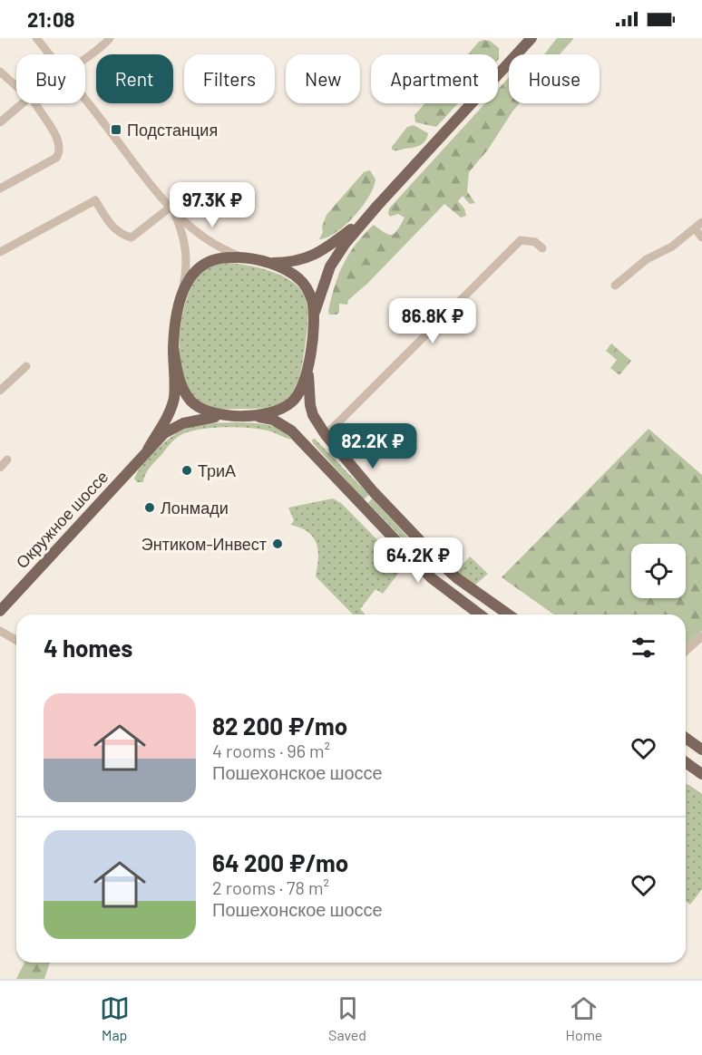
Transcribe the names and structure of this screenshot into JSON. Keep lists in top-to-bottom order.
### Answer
{
  "streets": {
    "main road": ["Окружное шоссе"]
  },
  "places": {
    "transit": ["Подстанция"],
    "other": ["ТриА", "Лонмади", "Энтиком-Инвест"]
  },
  "page": {
    "status": "21:08",
    "chip": [
      "Buy",
      "Rent",
      "Filters",
      "New",
      "Apartment",
      "House"
    ],
    "price": [
      "97.3K ₽",
      "86.8K ₽",
      "82.2K ₽",
      "64.2K ₽"
    ],
    "heading": "4 homes",
    "list": [
      {
        "name": "82 200 ₽/mo",
        "note": "4 rooms · 96 m² · Пошехонское шоссе"
      },
      {
        "name": "64 200 ₽/mo",
        "note": "2 rooms · 78 m² · Пошехонское шоссе"
      }
    ],
    "tabs": ["Map", "Saved", "Home"]
  }
}
